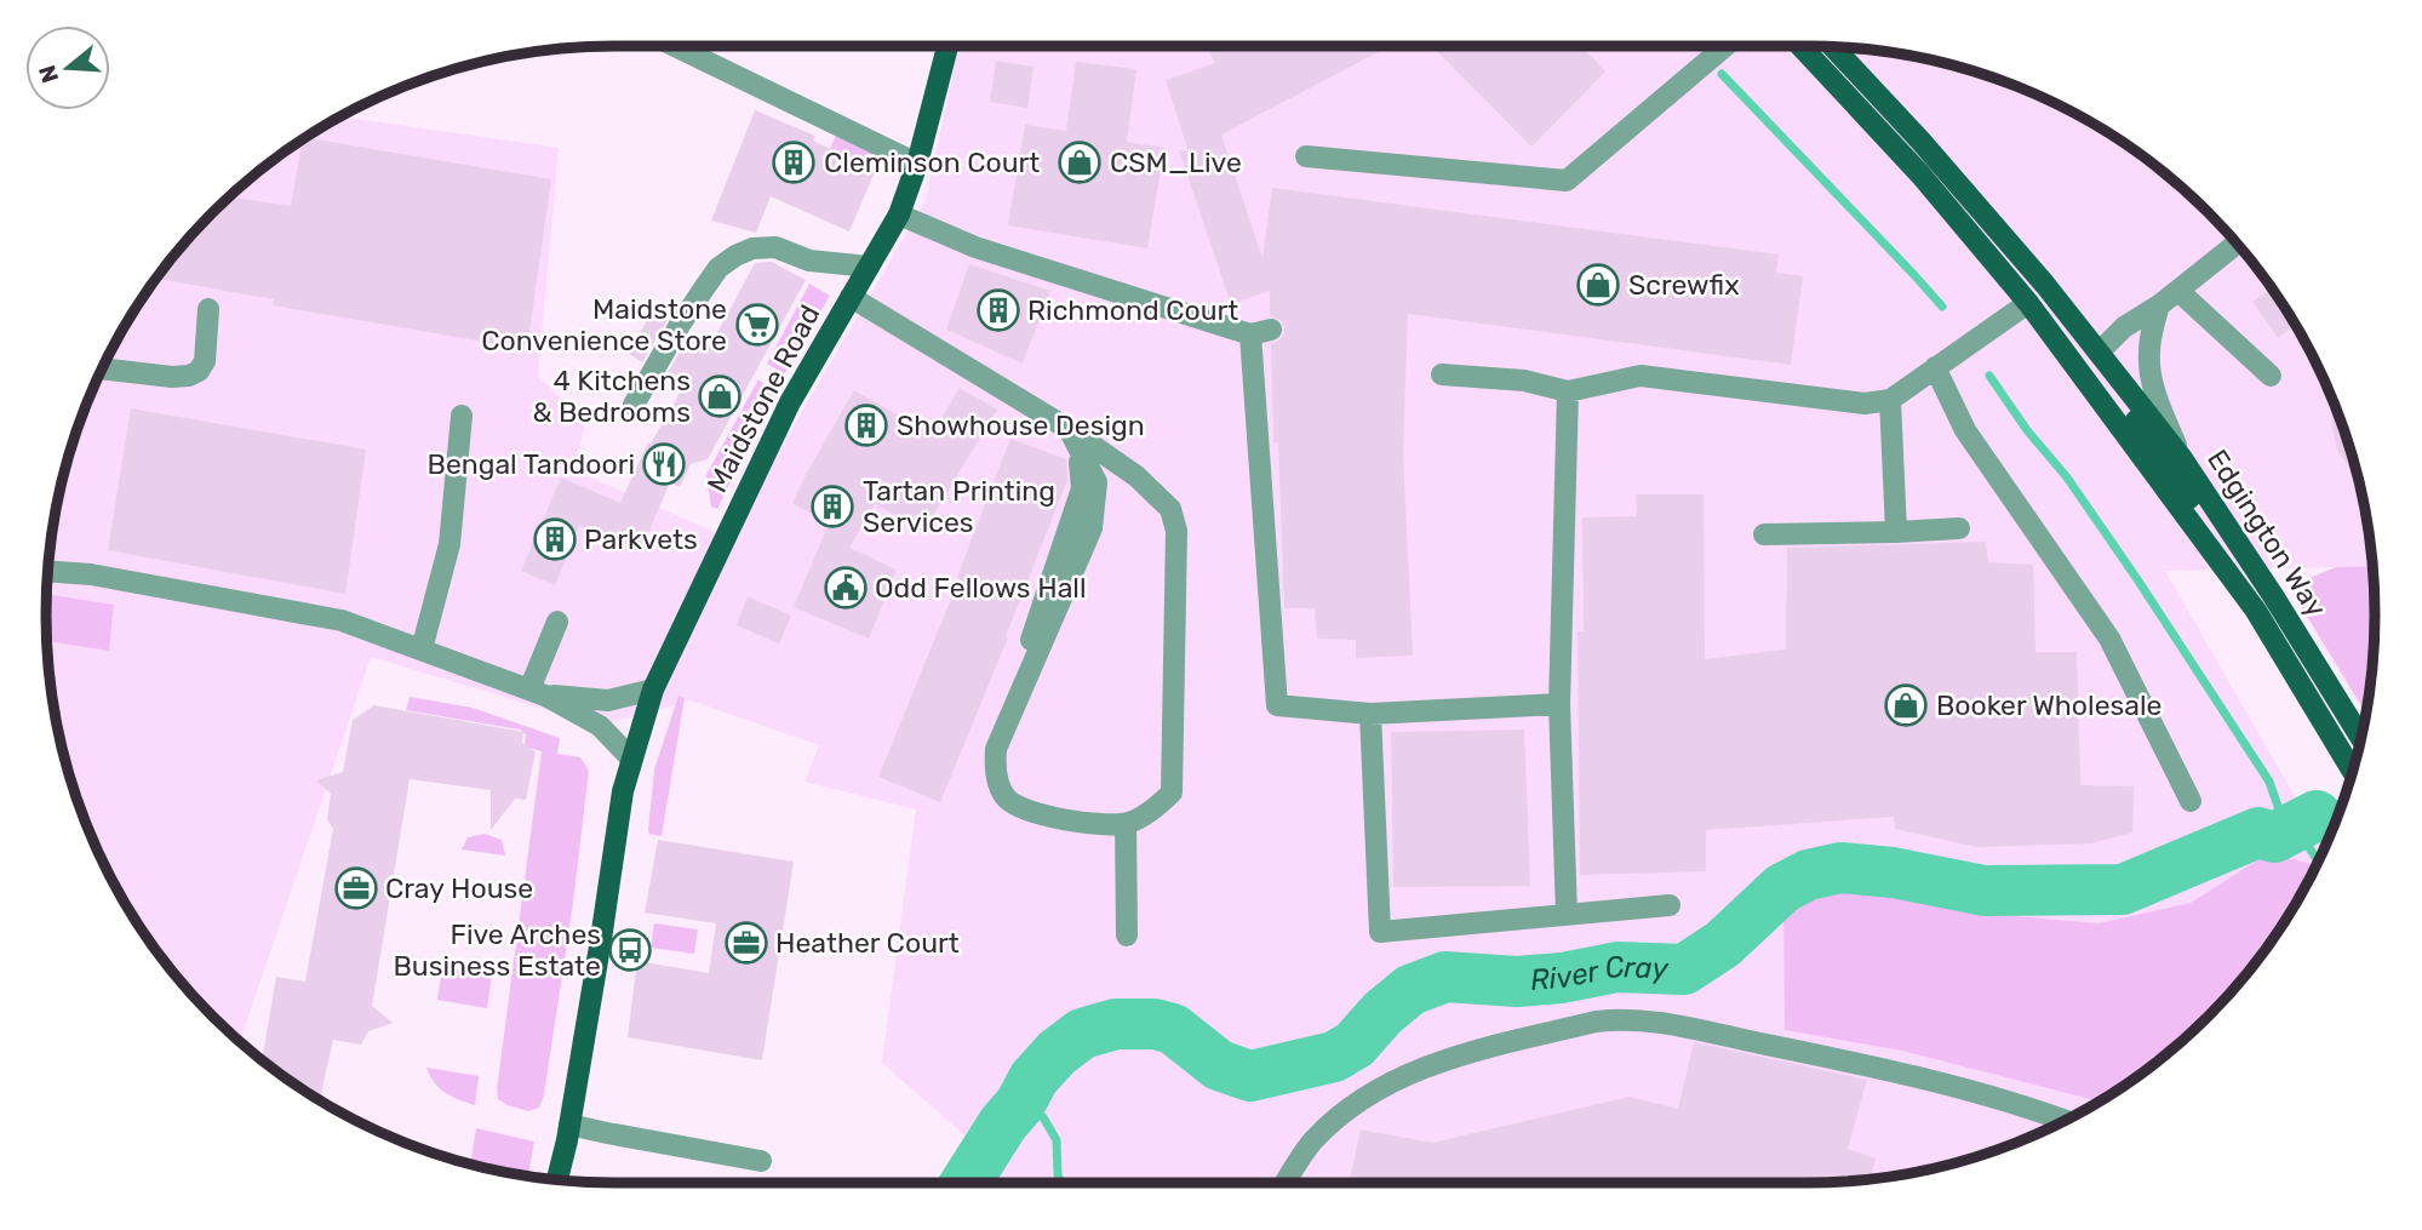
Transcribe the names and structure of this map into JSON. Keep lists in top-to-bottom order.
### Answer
{
  "streets": {
    "main road": ["Maidstone Road", "Edgington Way"]
  },
  "water": ["River Cray"],
  "places": {
    "building": [
      "Cleminson Court",
      "Richmond Court",
      "Showhouse Design",
      "Tartan Printing Services",
      "Parkvets"
    ],
    "shop": [
      "CSM_Live",
      "Screwfix",
      "4 Kitchens & Bedrooms",
      "Booker Wholesale"
    ],
    "supermarket": ["Maidstone Convenience Store"],
    "restaurant": ["Bengal Tandoori"],
    "public building": ["Odd Fellows Hall"],
    "office": ["Cray House", "Heather Court"],
    "bus stop": ["Five Arches Business Estate"]
  },
  "north": "left"
}
